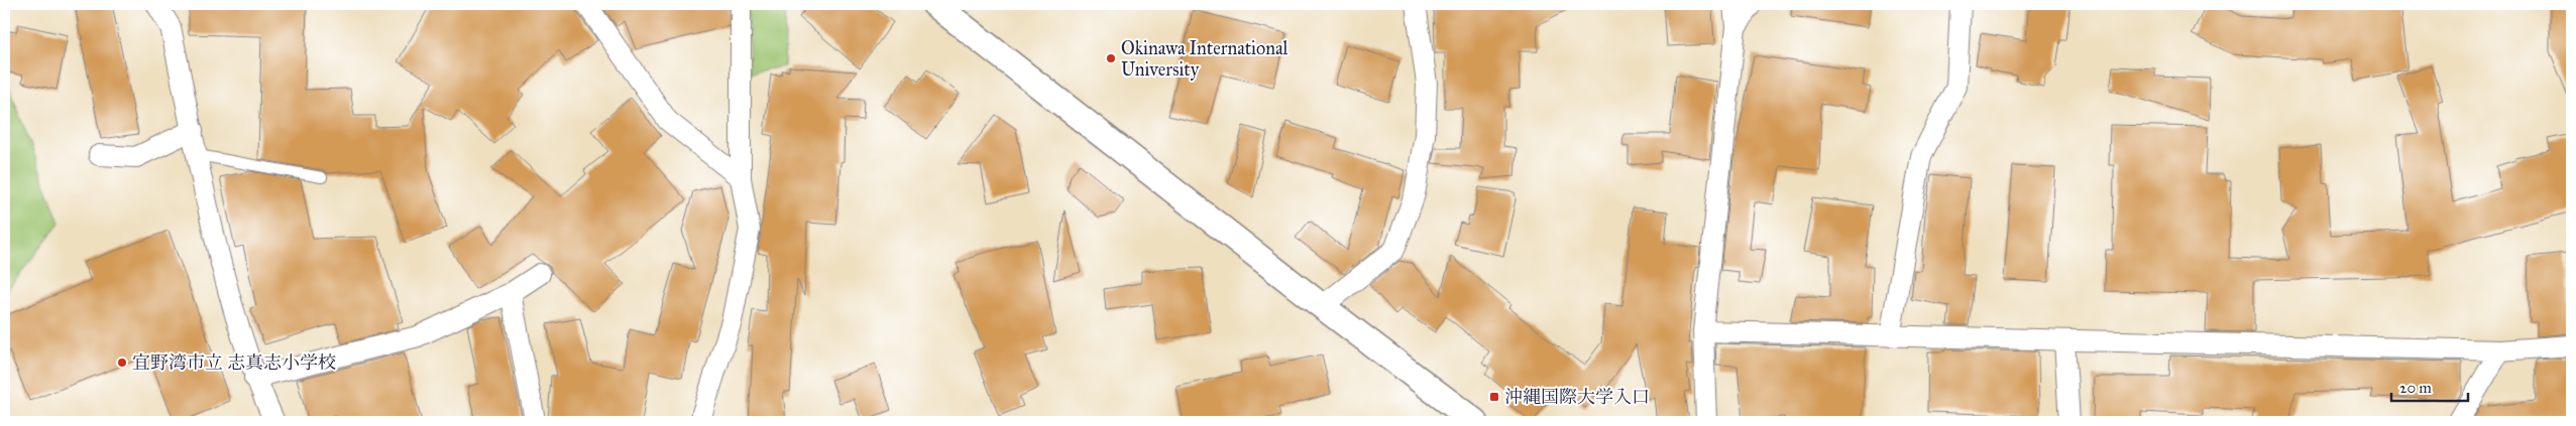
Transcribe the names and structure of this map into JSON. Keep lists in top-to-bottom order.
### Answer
{
  "places": {
    "other": ["Okinawa International University", "宜野湾市立 志真志小学校"],
    "transit": ["沖縄国際大学入口"]
  },
  "scale_bar": "20 m"
}
